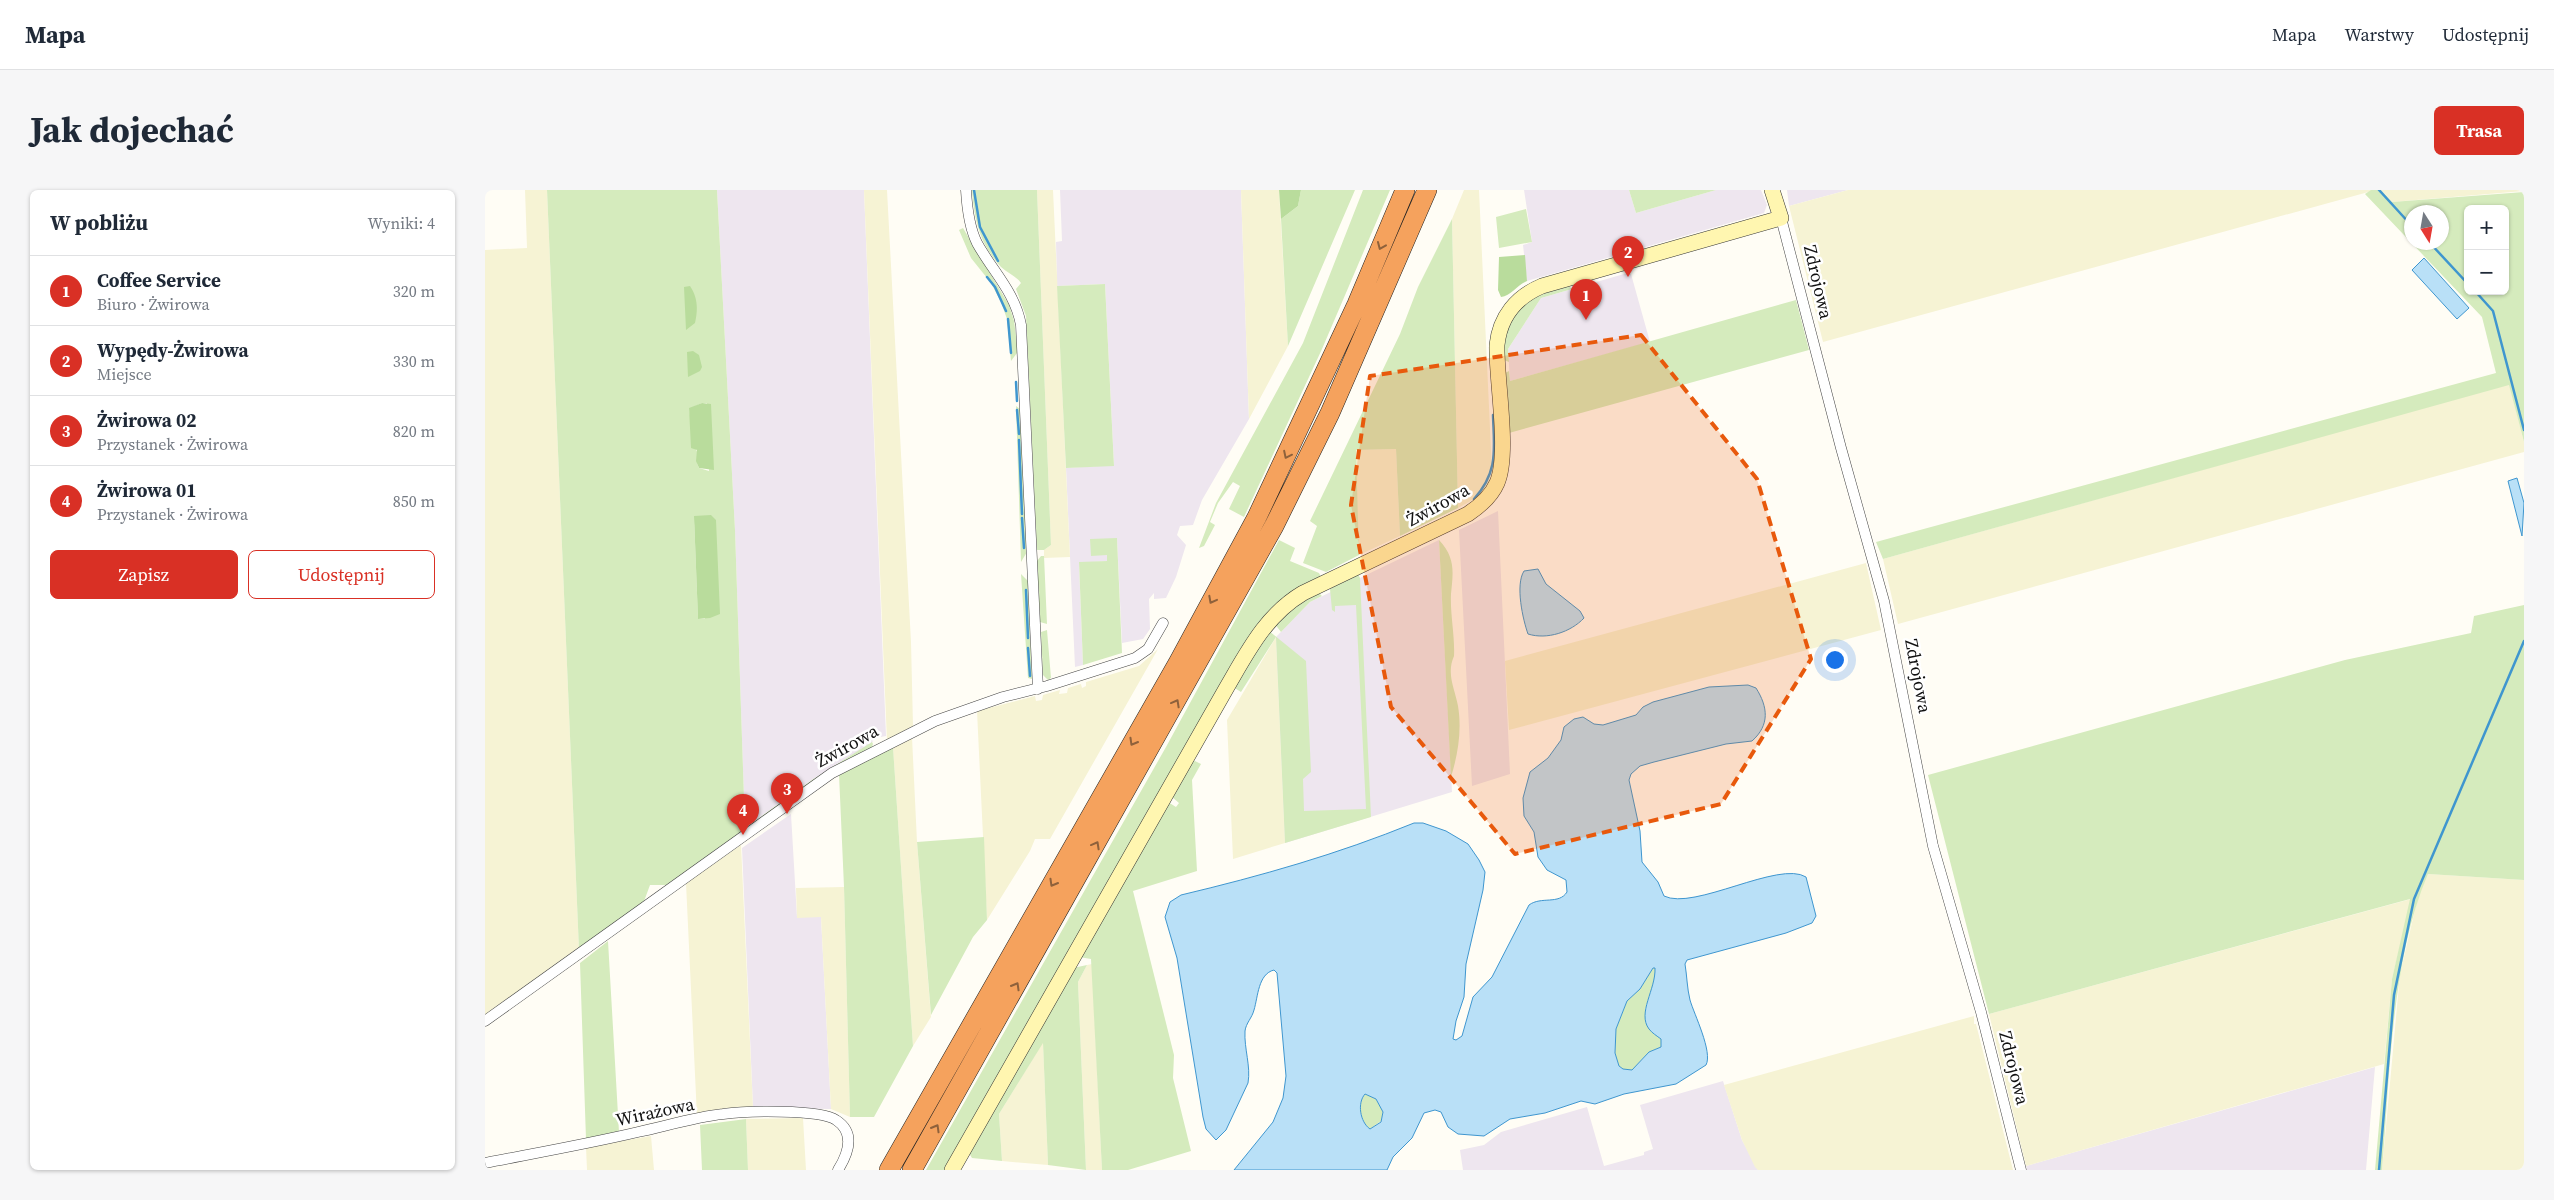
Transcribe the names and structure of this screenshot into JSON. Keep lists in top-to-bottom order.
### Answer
{
  "streets": {
    "street": ["Zdrojowa", "Żwirowa", "Wirażowa"]
  },
  "crossings": [
    ["Zdrojowa", "Żwirowa"]
  ],
  "north": "bottom",
  "page": {
    "header": "Mapa",
    "nav": ["Mapa", "Warstwy", "Udostępnij"],
    "title": "Jak dojechać",
    "buttons": [
      "Trasa",
      ["Zapisz", "Udostępnij"]
    ],
    "heading": ["W pobliżu", "Wyniki: 4"],
    "map_buttons": ["+", "−"],
    "pins": [
      "2",
      "1",
      "3",
      "4"
    ],
    "list": [
      {
        "mark": "1",
        "name": "Coffee Service",
        "note": "Biuro · Żwirowa",
        "value": "320 m"
      },
      {
        "mark": "2",
        "name": "Wypędy-Żwirowa",
        "note": "Miejsce",
        "value": "330 m"
      },
      {
        "mark": "3",
        "name": "Żwirowa 02",
        "note": "Przystanek · Żwirowa",
        "value": "820 m"
      },
      {
        "mark": "4",
        "name": "Żwirowa 01",
        "note": "Przystanek · Żwirowa",
        "value": "850 m"
      }
    ]
  }
}
